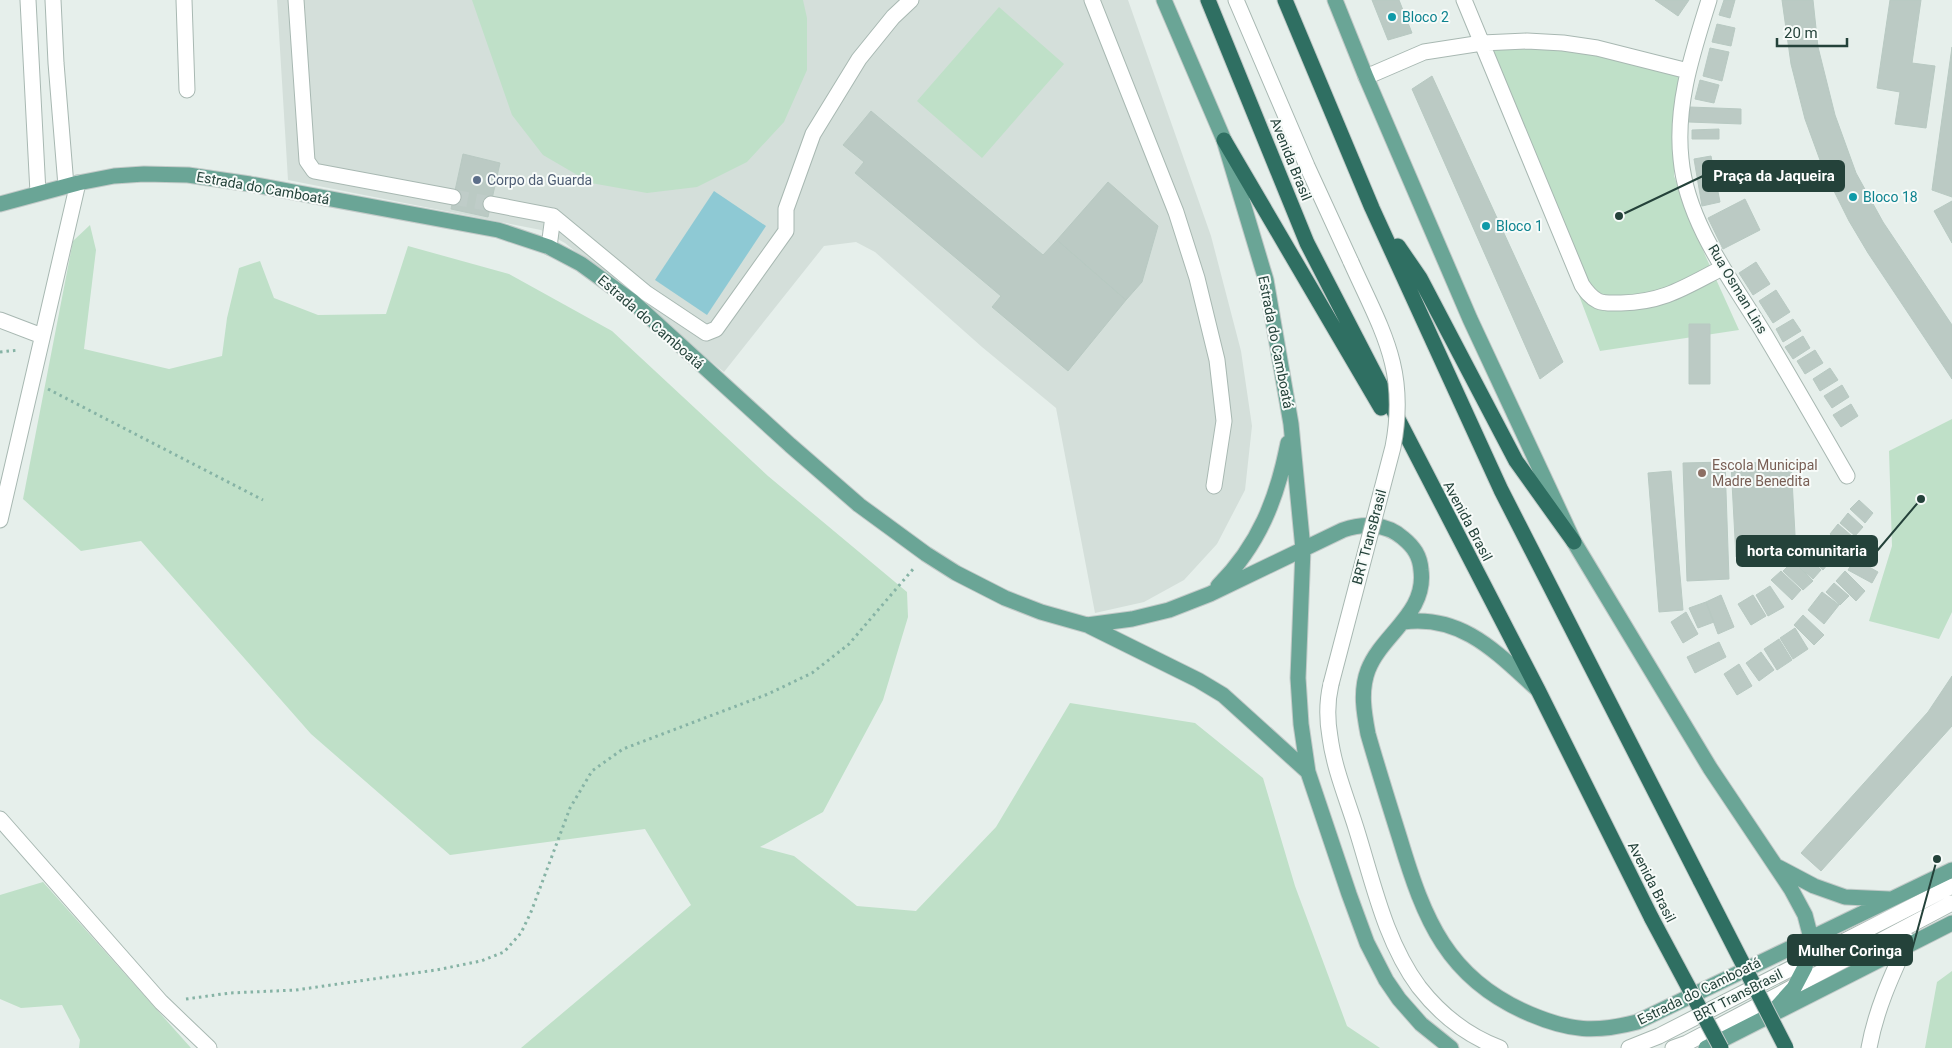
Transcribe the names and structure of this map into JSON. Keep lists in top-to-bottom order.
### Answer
{
  "streets": {
    "highway": ["Avenida Brasil"],
    "main road": ["Estrada do Camboatá"],
    "street": ["Rua Osman Lins", "BRT TransBrasil"]
  },
  "places": [
    "Bloco 2",
    "Corpo da Guarda",
    "Bloco 18",
    "Praça da Jaqueira",
    "Bloco 1",
    "Escola Municipal Madre Benedita",
    "horta comunitaria",
    "Mulher Coringa"
  ],
  "scale_bar": "20 m"
}
